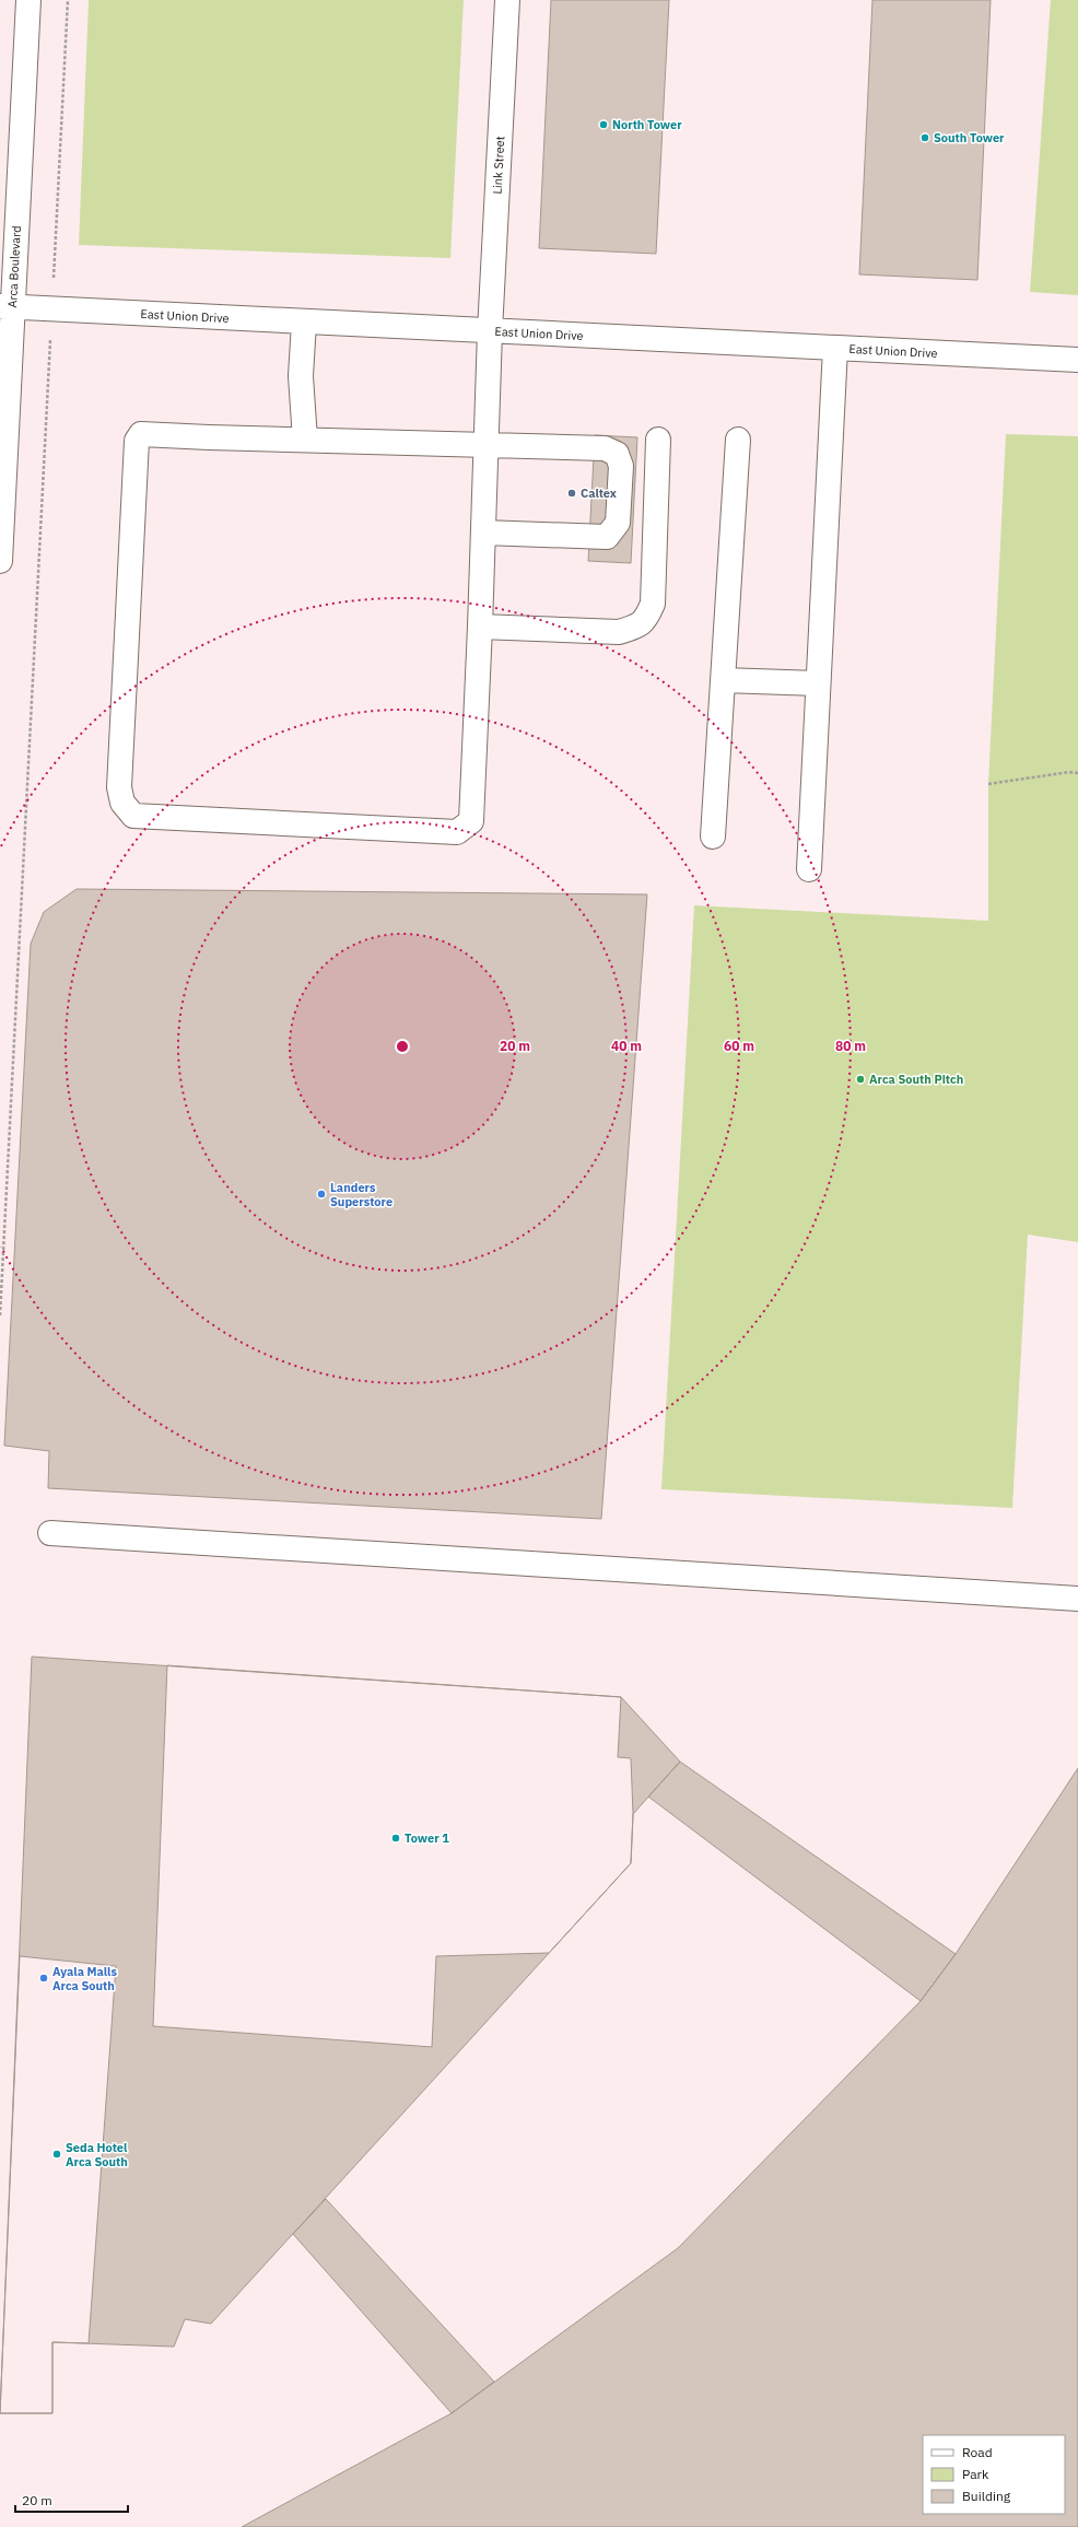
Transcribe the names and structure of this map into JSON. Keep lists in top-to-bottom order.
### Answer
{
  "streets": {
    "street": ["Link Street", "Arca Boulevard", "East Union Drive"]
  },
  "crossings": [
    ["Link Street", "East Union Drive"],
    ["Arca Boulevard", "East Union Drive"]
  ],
  "places": [
    "North Tower",
    "South Tower",
    "Caltex",
    "Arca South Pitch",
    "Landers Superstore",
    "Tower 1",
    "Ayala Malls Arca South",
    "Seda Hotel Arca South"
  ],
  "legend": ["Road", "Park", "Building"],
  "scale_bar": "20 m",
  "rings": [
    "20 m",
    "40 m",
    "60 m",
    "80 m"
  ]
}
